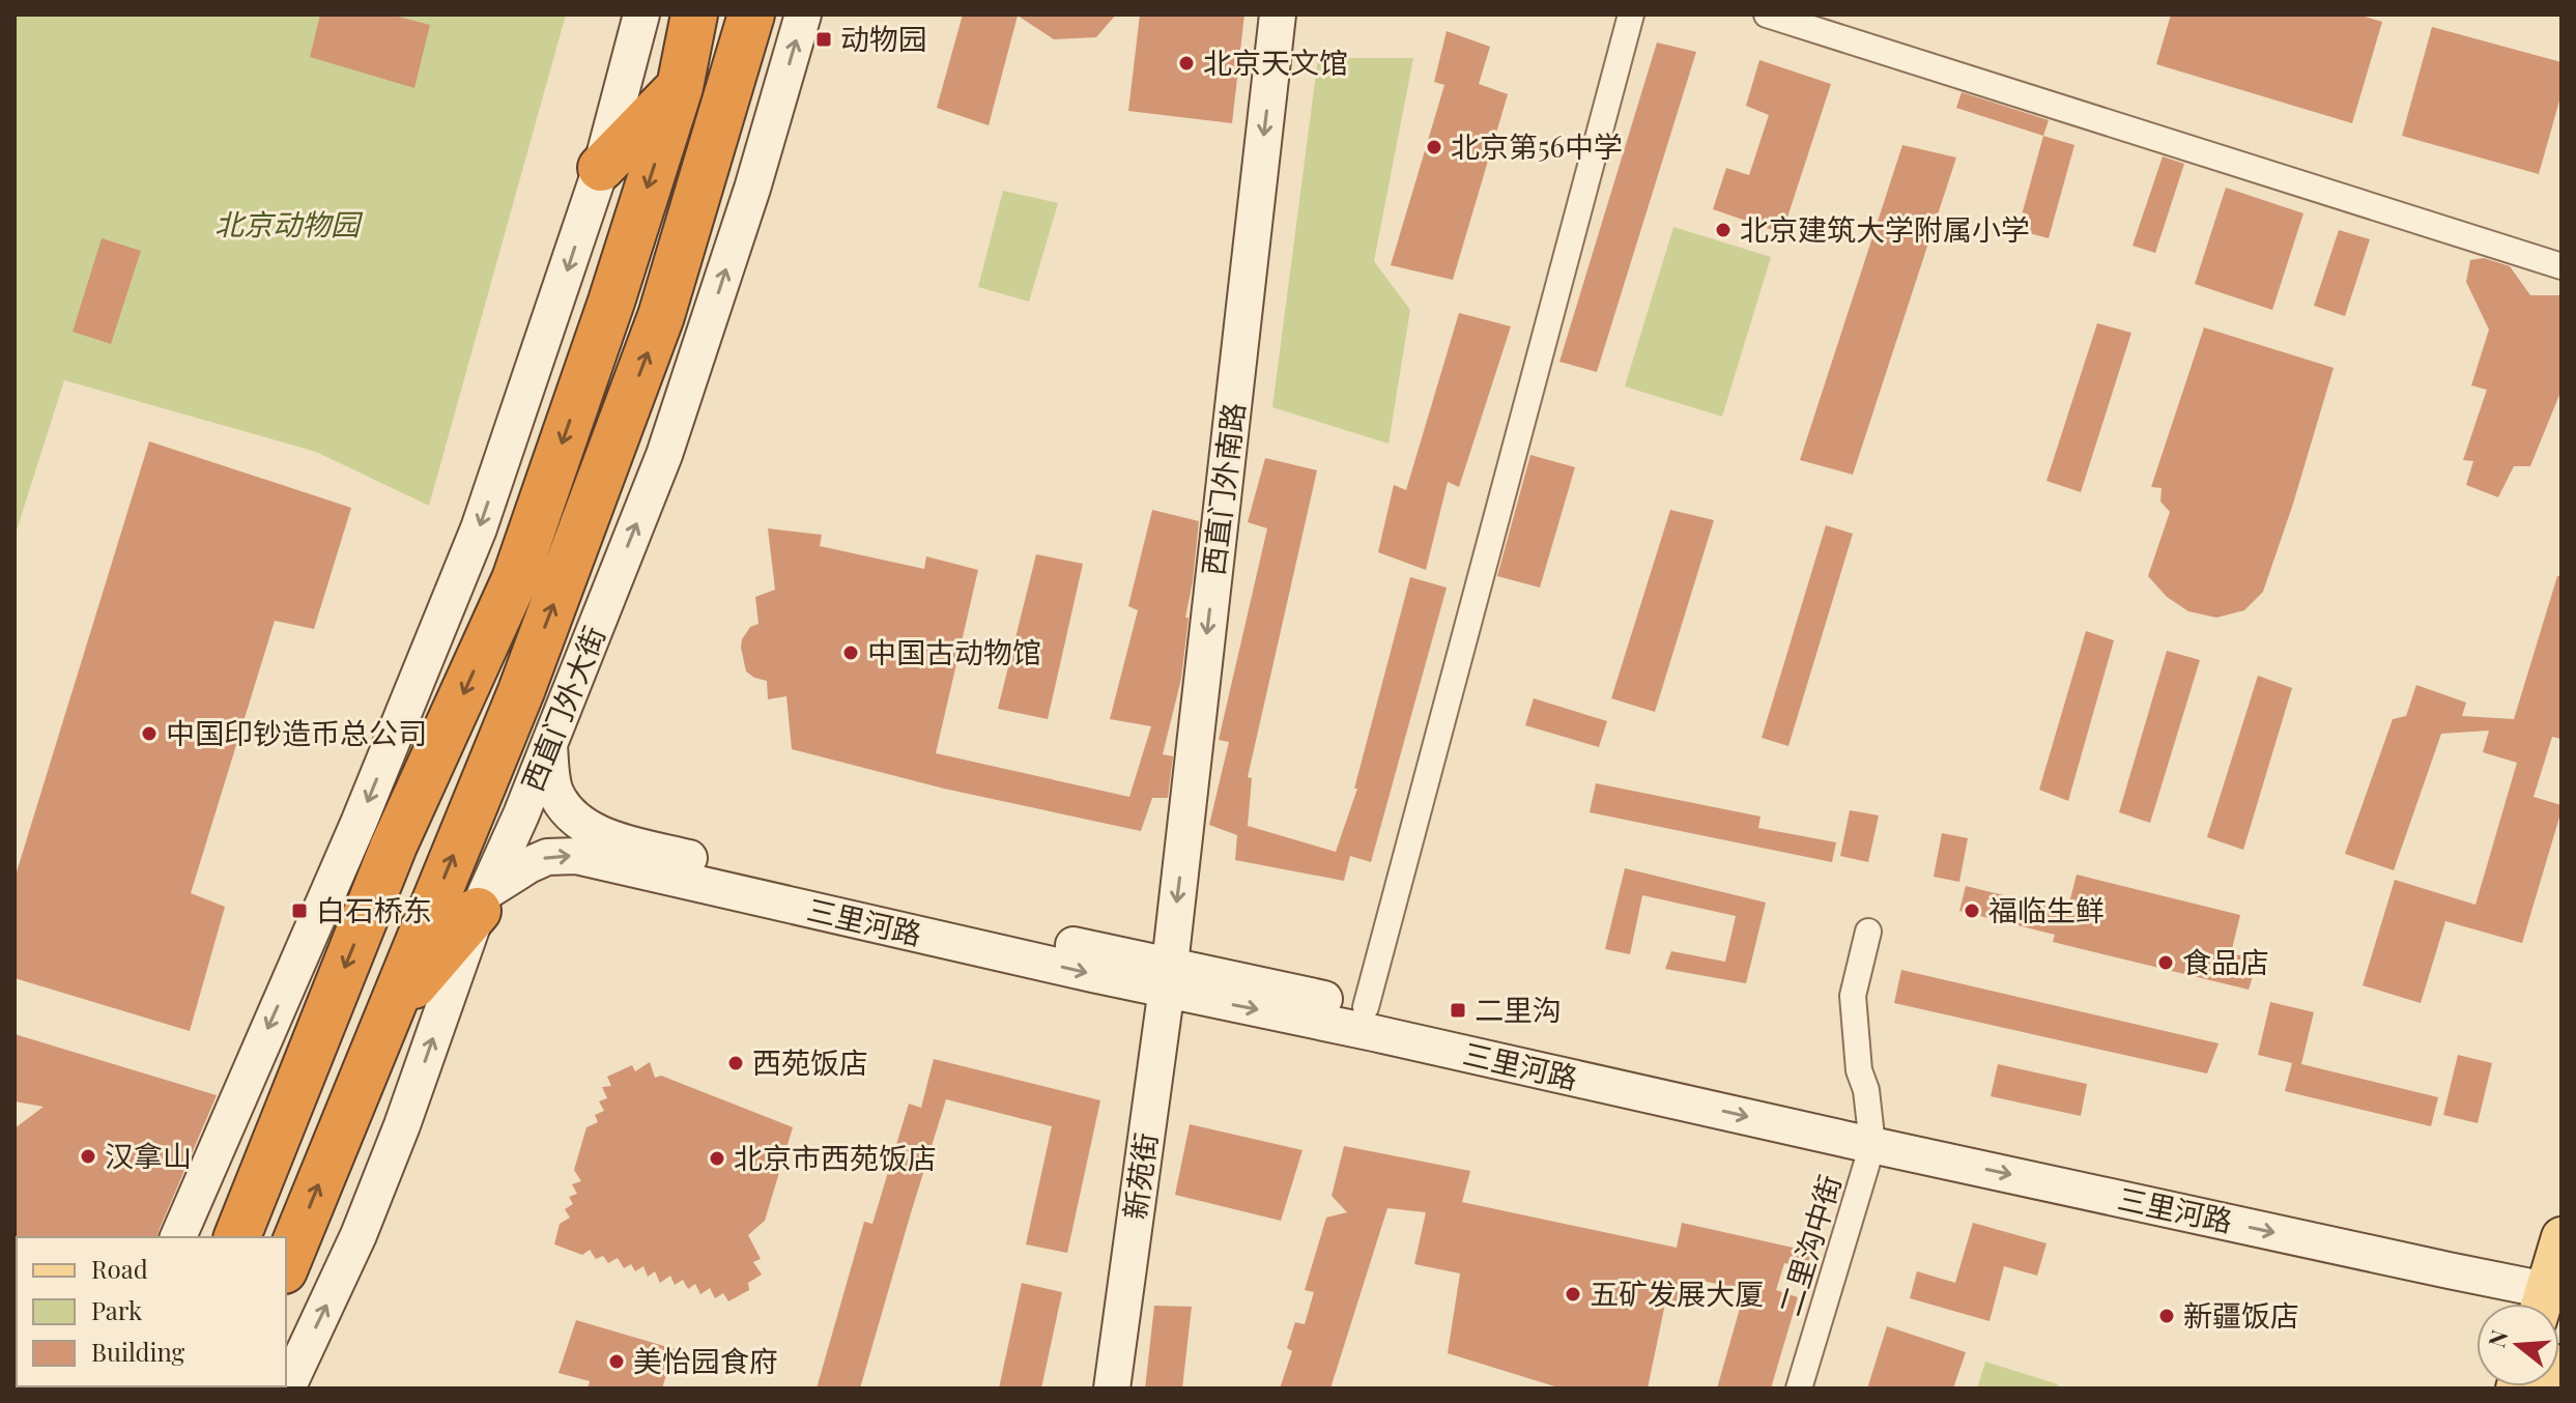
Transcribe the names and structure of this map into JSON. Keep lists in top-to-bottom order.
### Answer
{
  "streets": {
    "highway": ["西直门外大街"],
    "street": [
      "西直门外南路",
      "三里河路",
      "新苑街",
      "二里沟中街"
    ]
  },
  "crossings": [
    ["西直门外南路", "三里河路"],
    ["西直门外南路", "新苑街"],
    ["西直门外大街", "三里河路"],
    ["三里河路", "新苑街"],
    ["三里河路", "二里沟中街"]
  ],
  "parks": ["北京动物园"],
  "places": {
    "transit": ["动物园", "白石桥东", "二里沟"],
    "other": [
      "北京天文馆",
      "北京第56中学",
      "北京建筑大学附属小学",
      "中国古动物馆",
      "中国印钞造币总公司",
      "福临生鲜",
      "食品店",
      "西苑饭店",
      "汉拿山",
      "北京市西苑饭店",
      "五矿发展大厦",
      "新疆饭店",
      "美怡园食府"
    ]
  },
  "legend": ["Road", "Park", "Building"],
  "north": "left"
}
